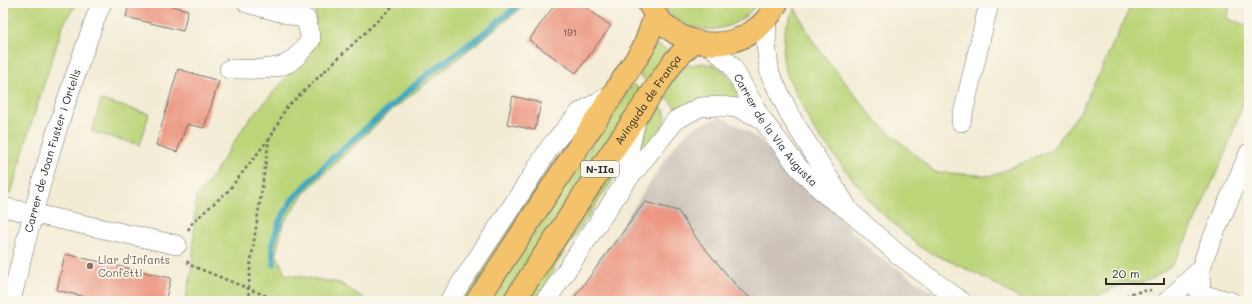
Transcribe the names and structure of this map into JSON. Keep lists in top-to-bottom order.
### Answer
{
  "streets": {
    "main road": ["Avinguda de França", "N-IIa"],
    "street": ["Carrer de la Via Augusta", "Carrer de Joan Fuster i Ortells"]
  },
  "crossings": [
    ["Avinguda de França", "Carrer de la Via Augusta"],
    ["Avinguda de França", "N-IIa"],
    ["Carrer de la Via Augusta", "N-IIa"]
  ],
  "places": ["Llar d'Infants Confetti"],
  "house_numbers": ["191"],
  "scale_bar": "20 m"
}
